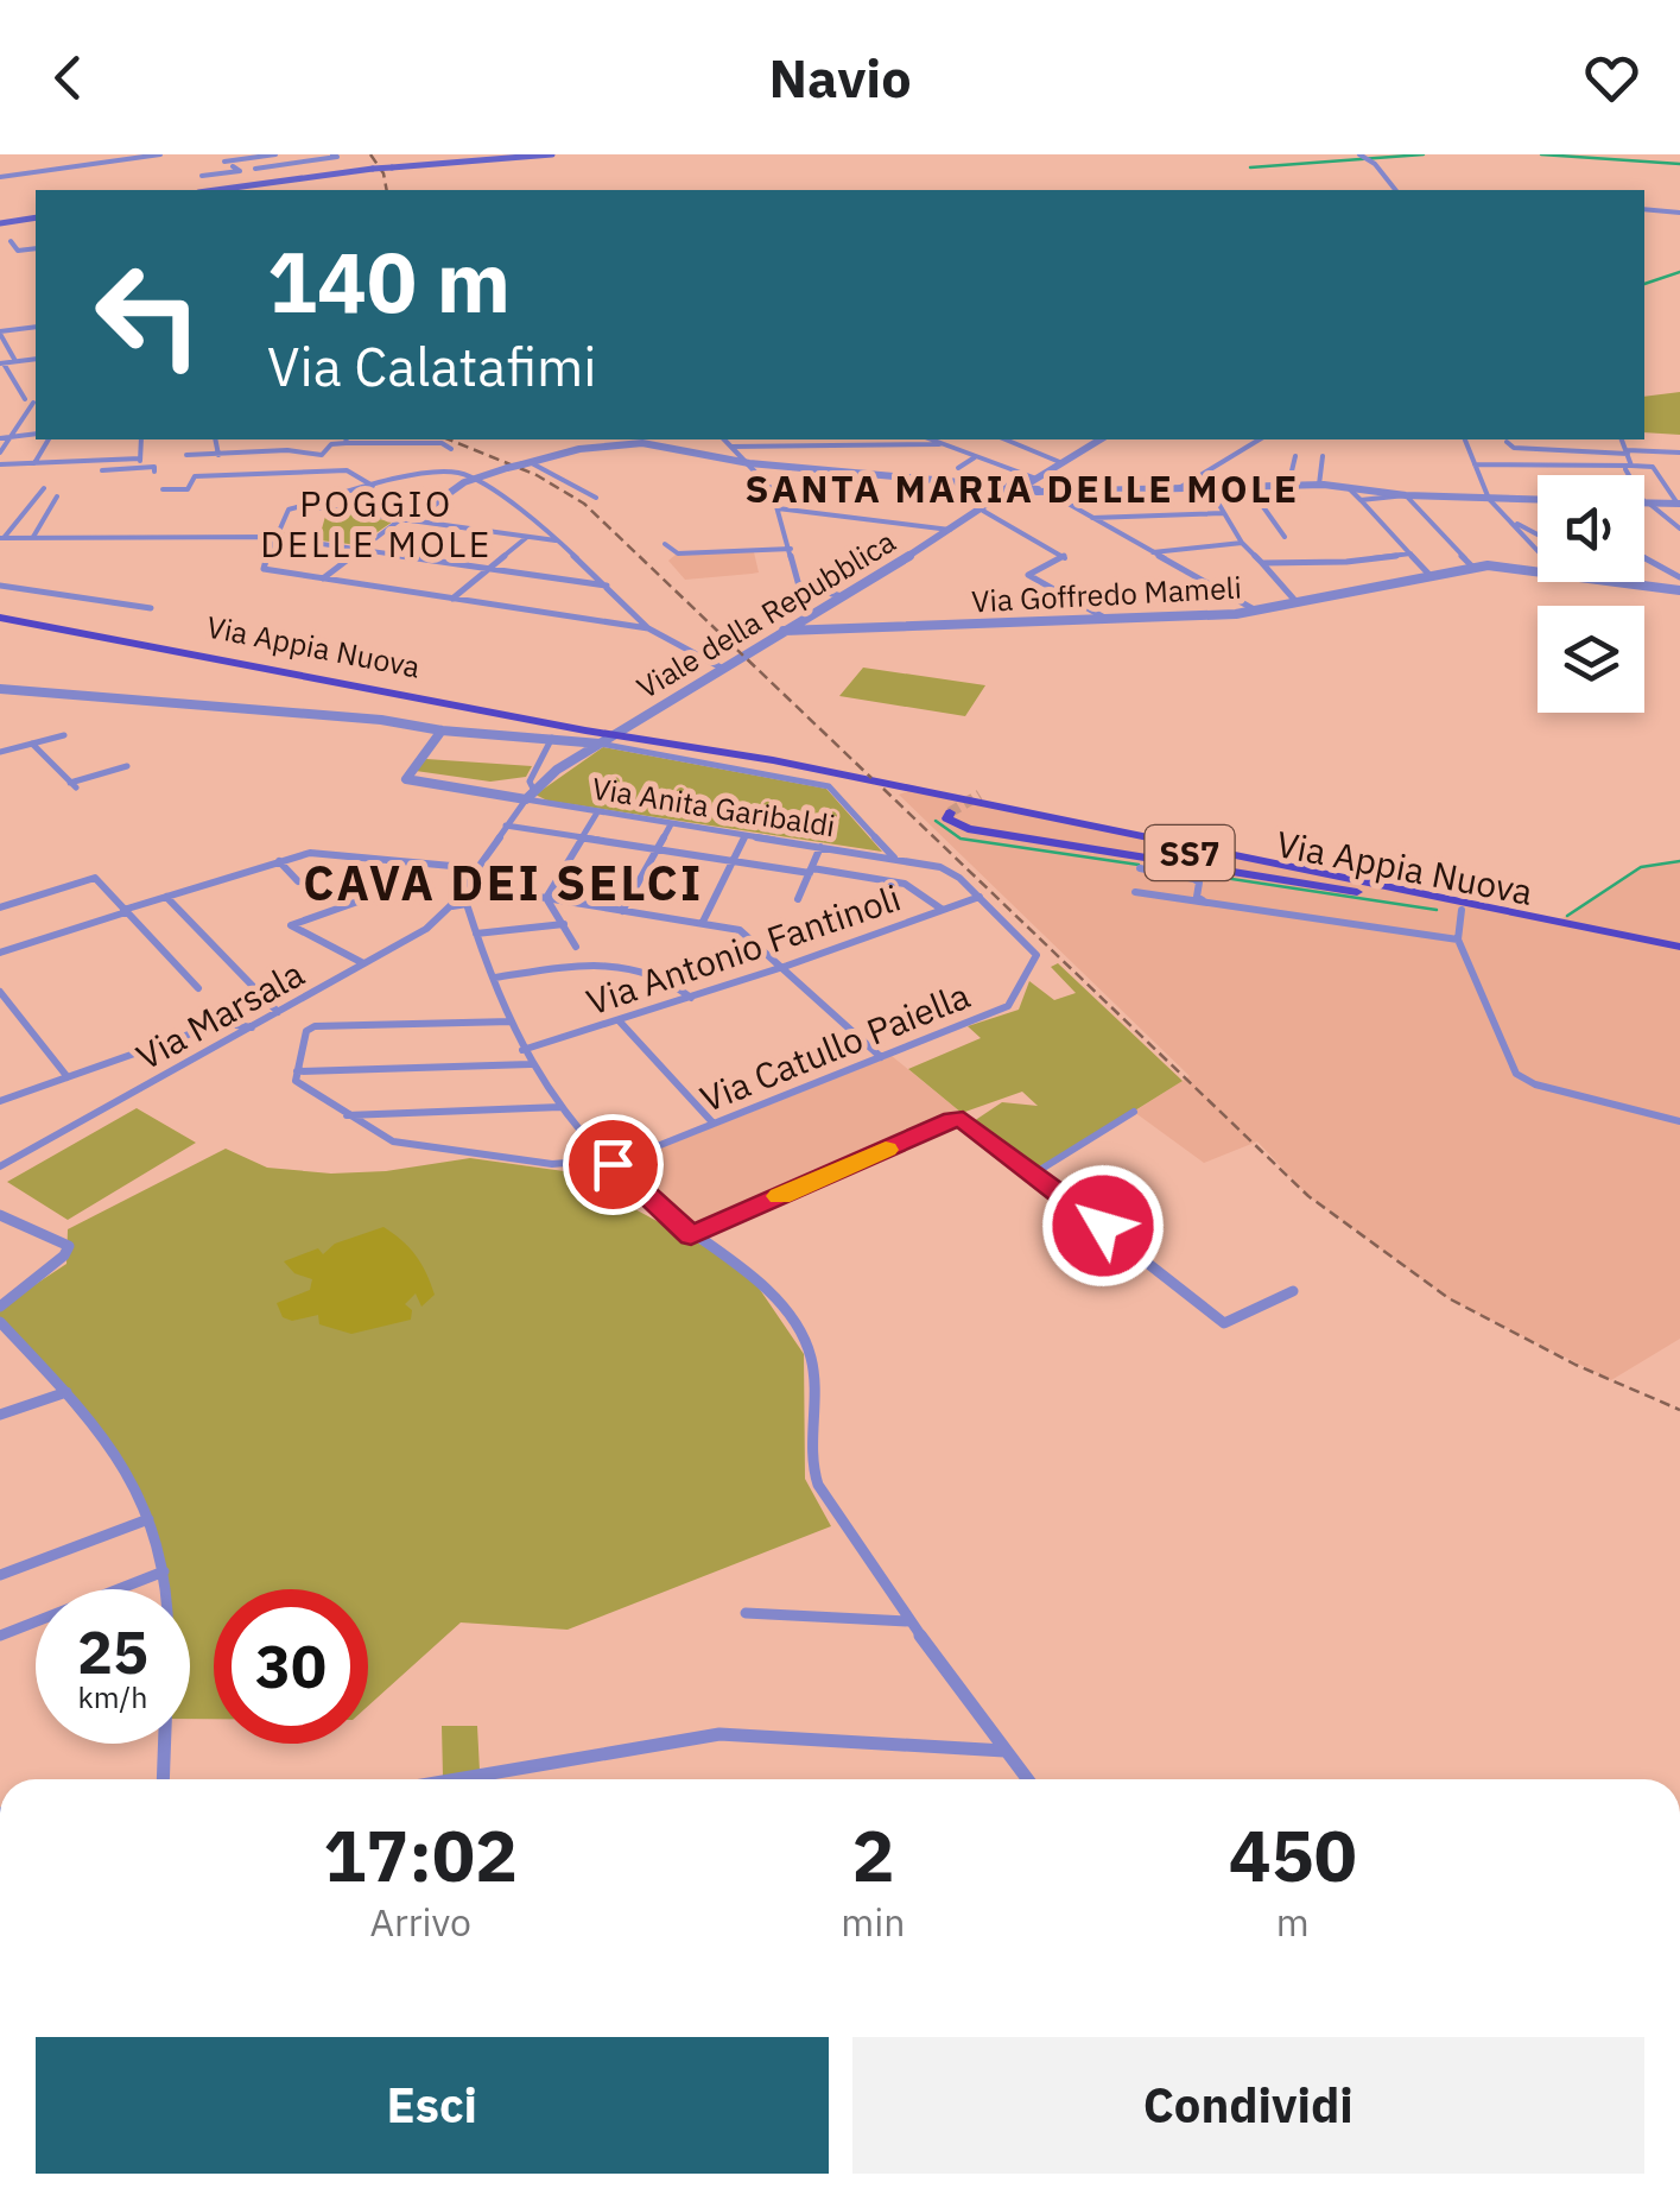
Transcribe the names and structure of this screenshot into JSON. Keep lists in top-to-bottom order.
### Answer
{
  "streets": {
    "main road": ["Via Appia Nuova", "SS7"],
    "street": [
      "Via Goffredo Mameli",
      "Viale della Repubblica",
      "Via Anita Garibaldi",
      "Via Antonio Fantinoli",
      "Via Marsala",
      "Via Catullo Paiella"
    ]
  },
  "crossings": [
    ["Via Goffredo Mameli", "Viale della Repubblica"],
    ["Viale della Repubblica", "Via Appia Nuova"],
    ["Via Anita Garibaldi", "Via Catullo Paiella"],
    ["Via Antonio Fantinoli", "Via Catullo Paiella"]
  ],
  "districts": ["SANTA MARIA DELLE MOLE", "POGGIO DELLE MOLE", "CAVA DEI SELCI"],
  "page": {
    "header": "Navio",
    "turn": ["140 m", "Via Calatafimi"],
    "speed": "25 km/h",
    "limit": "30",
    "eta": [
      "17:02",
      "Arrivo",
      "2",
      "min",
      "450",
      "m"
    ],
    "buttons": ["Esci", "Condividi"]
  }
}
